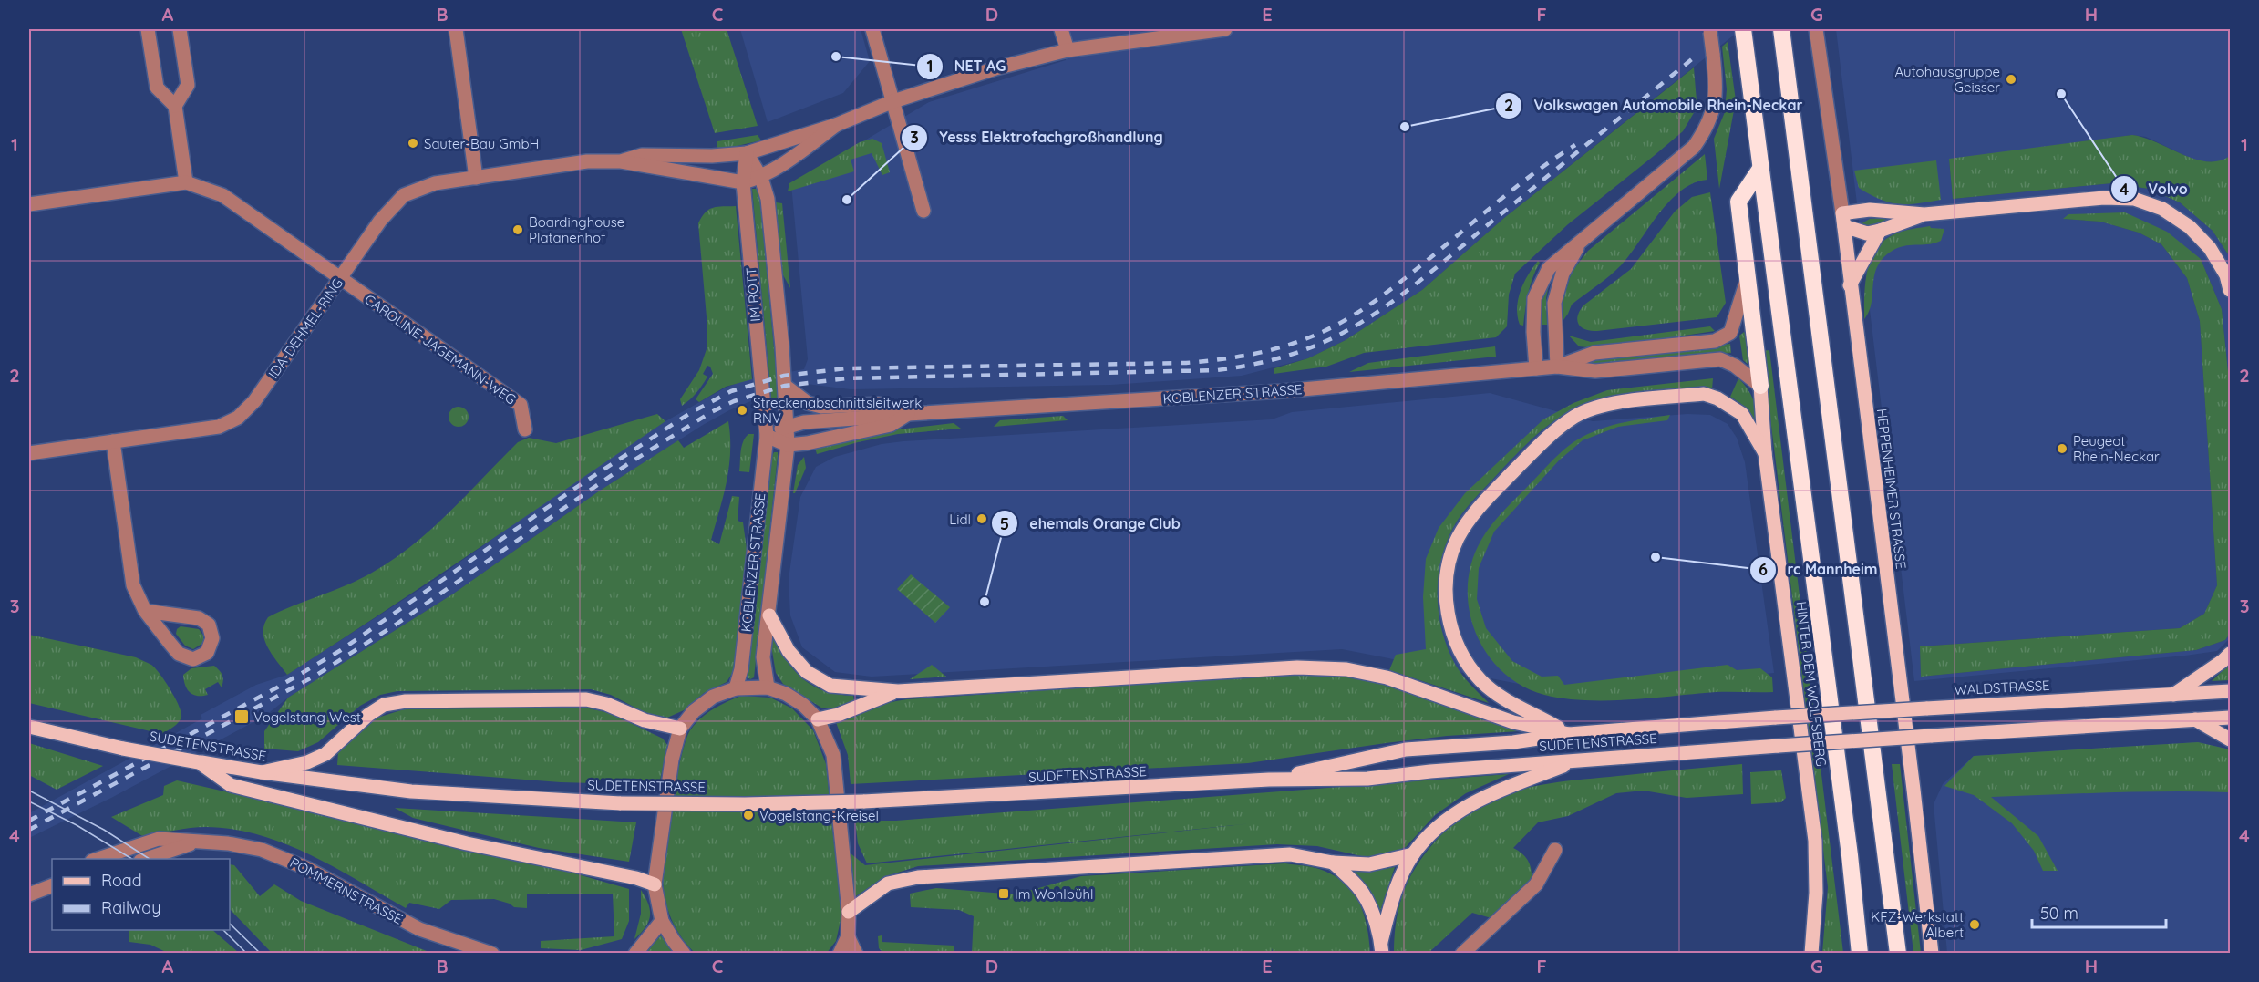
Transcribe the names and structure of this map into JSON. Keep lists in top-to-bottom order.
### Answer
{
  "streets": {
    "main road": [
      "HEPPENHEIMER STRASSE",
      "HINTER DEM WOLFSBERG",
      "WALDSTRASSE",
      "SUDETENSTRASSE"
    ],
    "street": [
      "IM ROTT",
      "IDA-DEHMEL-RING",
      "CAROLINE-JAGEMANN-WEG",
      "KOBLENZER STRASSE",
      "POMMERNSTRASSE"
    ]
  },
  "crossings": [
    ["IM ROTT", "IDA-DEHMEL-RING"],
    ["IM ROTT", "KOBLENZER STRASSE"],
    ["IDA-DEHMEL-RING", "CAROLINE-JAGEMANN-WEG"],
    ["KOBLENZER STRASSE", "HINTER DEM WOLFSBERG"],
    ["WALDSTRASSE", "SUDETENSTRASSE"]
  ],
  "places": {
    "other": [
      "NET AG",
      "Autohausgruppe Geisser",
      "Volvo",
      "Volkswagen Automobile Rhein-Neckar",
      "Sauter-Bau GmbH",
      "Yesss Elektrofachgroßhandlung",
      "Boardinghouse Platanenhof",
      "Streckenabschnittsleitwerk RNV",
      "Peugeot Rhein-Neckar",
      "Lidl",
      "rc Mannheim",
      "ehemals Orange Club",
      "Vogelstang-Kreisel",
      "KFZ-Werkstatt Albert"
    ],
    "transit": ["Vogelstang West", "Im Wohlbühl"]
  },
  "legend": ["Road", "Railway"],
  "scale_bar": "50 m",
  "grid": {
    "columns": [
      "A",
      "B",
      "C",
      "D",
      "E",
      "F",
      "G",
      "H"
    ],
    "rows": [
      "1",
      "2",
      "3",
      "4"
    ]
  }
}
